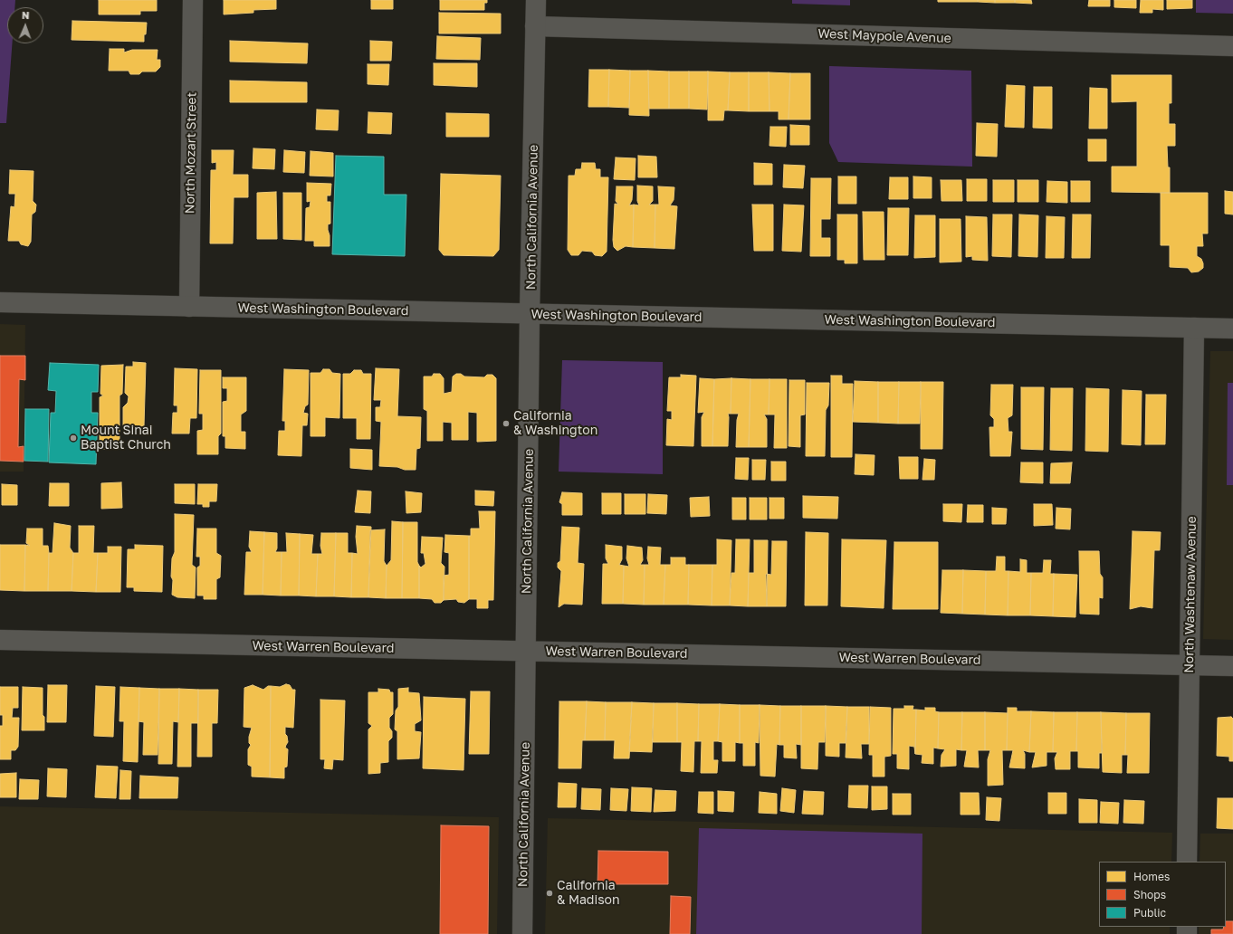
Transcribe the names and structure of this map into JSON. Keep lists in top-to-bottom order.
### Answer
{
  "streets": {
    "street": [
      "West Maypole Avenue",
      "North Mozart Street",
      "North California Avenue",
      "West Washington Boulevard",
      "North Washtenaw Avenue",
      "West Warren Boulevard"
    ]
  },
  "crossings": [
    ["West Maypole Avenue", "North California Avenue"],
    ["North Mozart Street", "West Washington Boulevard"],
    ["North California Avenue", "West Washington Boulevard"],
    ["North California Avenue", "West Warren Boulevard"],
    ["West Washington Boulevard", "North Washtenaw Avenue"],
    ["North Washtenaw Avenue", "West Warren Boulevard"]
  ],
  "places": ["California & Washington", "Mount Sinai Baptist Church", "California & Madison"],
  "legend": ["Homes", "Shops", "Public"],
  "north": "top"
}
